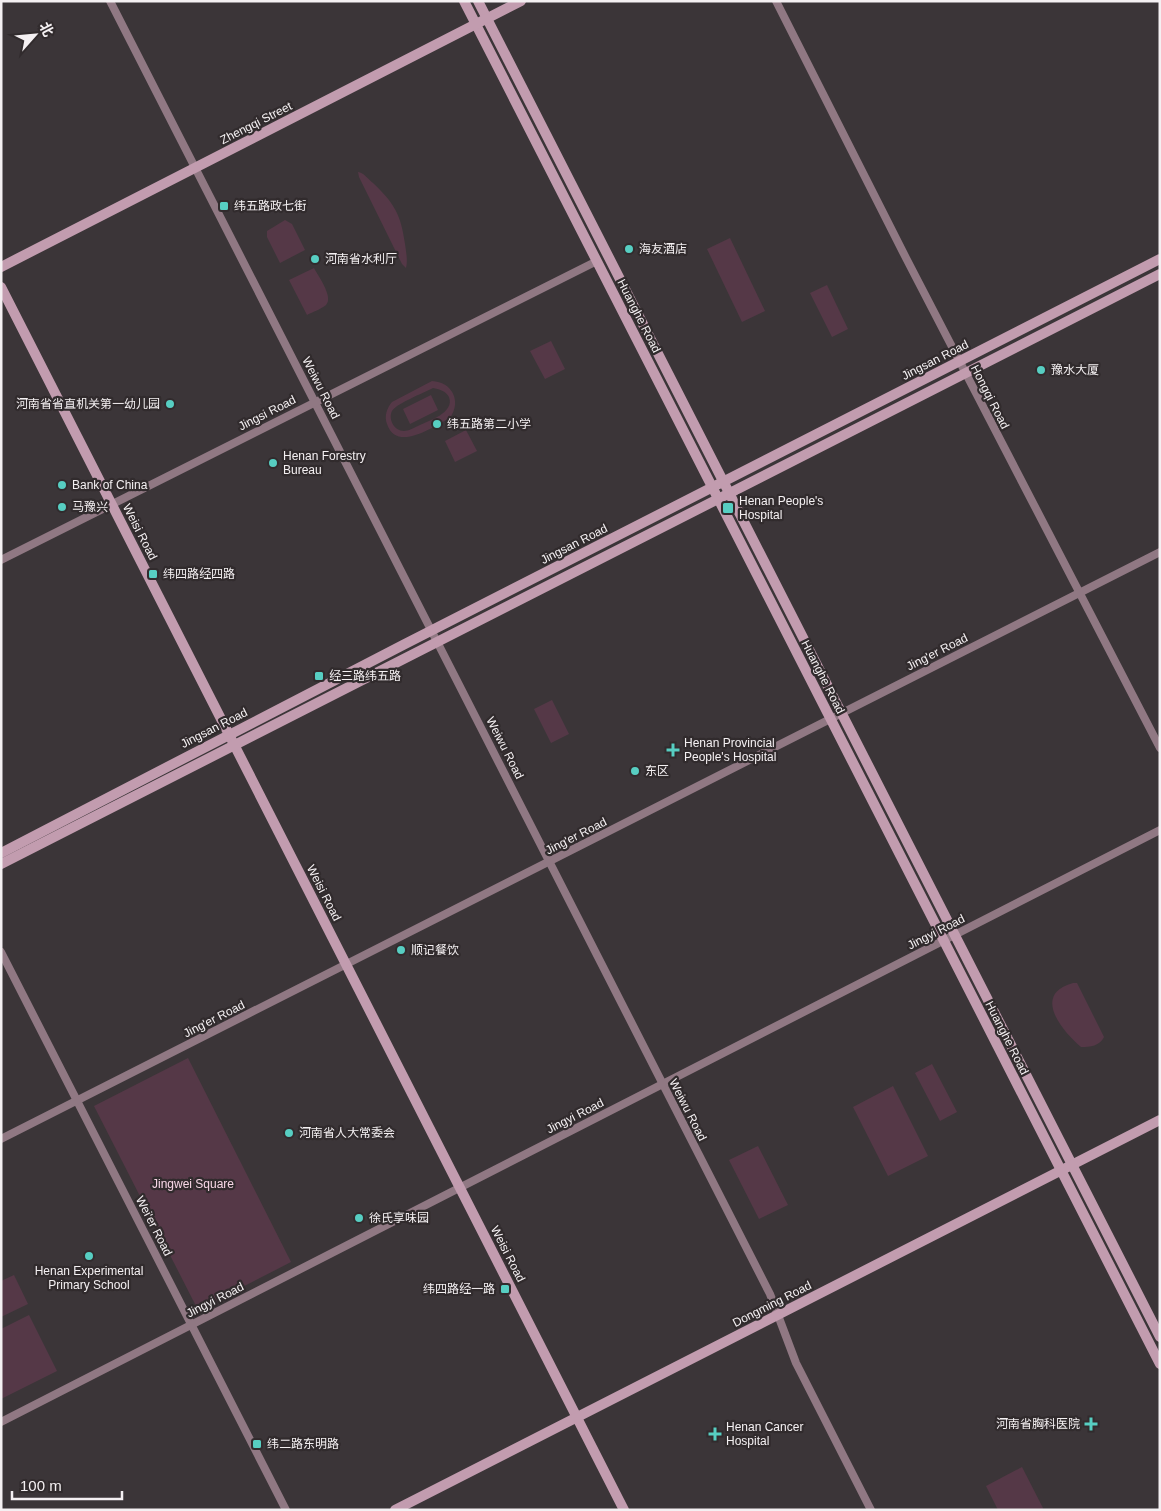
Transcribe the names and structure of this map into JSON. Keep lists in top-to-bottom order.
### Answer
{
  "streets": {
    "main road": [
      "Zhengqi Street",
      "Huanghe Road",
      "Jingsan Road",
      "Weisi Road",
      "Dongming Road"
    ],
    "street": [
      "Weiwu Road",
      "Hongqi Road",
      "Jingsi Road",
      "Jing'er Road",
      "Jingyi Road",
      "Wei'er Road"
    ]
  },
  "crossings": [
    ["Zhengqi Street", "Huanghe Road"],
    ["Zhengqi Street", "Weiwu Road"],
    ["Huanghe Road", "Jingsan Road"],
    ["Huanghe Road", "Jingsi Road"],
    ["Huanghe Road", "Jing'er Road"],
    ["Huanghe Road", "Jingyi Road"],
    ["Huanghe Road", "Dongming Road"],
    ["Jingsan Road", "Weiwu Road"],
    ["Jingsan Road", "Hongqi Road"],
    ["Jingsan Road", "Weisi Road"],
    ["Weiwu Road", "Jingsi Road"],
    ["Weiwu Road", "Jing'er Road"],
    ["Weiwu Road", "Jingyi Road"],
    ["Weiwu Road", "Dongming Road"],
    ["Hongqi Road", "Jing'er Road"],
    ["Jingsi Road", "Weisi Road"],
    ["Weisi Road", "Jing'er Road"],
    ["Weisi Road", "Jingyi Road"],
    ["Weisi Road", "Dongming Road"],
    ["Jing'er Road", "Wei'er Road"],
    ["Jingyi Road", "Wei'er Road"]
  ],
  "parks": ["Jingwei Square"],
  "places": {
    "transit": [
      "纬五路政七街",
      "Henan People's Hospital",
      "纬四路经四路",
      "经三路纬五路",
      "纬四路经一路",
      "纬二路东明路"
    ],
    "other": [
      "海友酒店",
      "河南省水利厅",
      "豫水大厦",
      "河南省省直机关第一幼儿园",
      "纬五路第二小学",
      "Henan Forestry Bureau",
      "Bank of China",
      "马豫兴",
      "东区",
      "顺记餐饮",
      "河南省人大常委会",
      "徐氏享味园",
      "Henan Experimental Primary School"
    ],
    "health": ["Henan Provincial People's Hospital", "河南省胸科医院", "Henan Cancer Hospital"]
  },
  "scale_bar": "100 m",
  "north": "top right"
}
